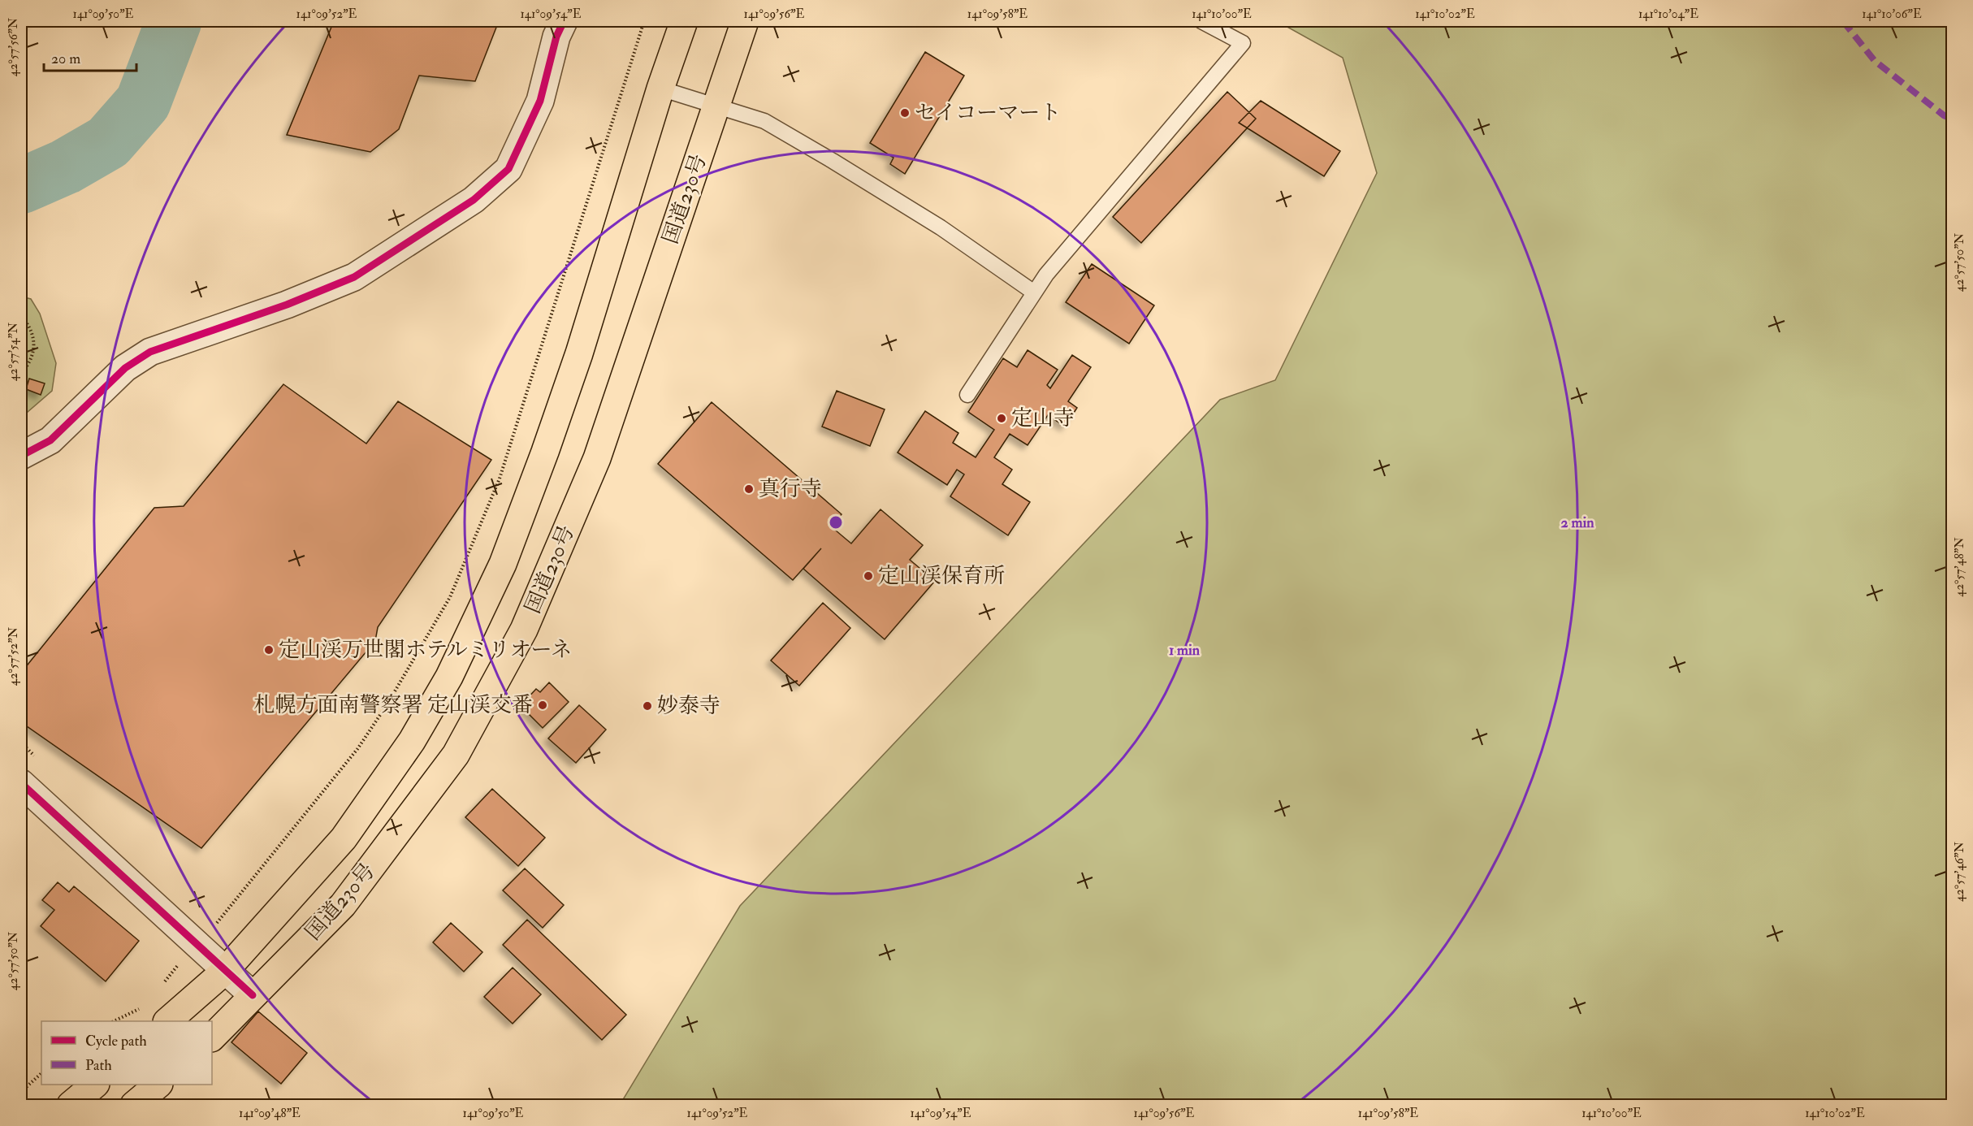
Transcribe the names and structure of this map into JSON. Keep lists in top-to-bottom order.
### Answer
{
  "streets": {
    "highway": ["国道230号"]
  },
  "places": [
    "セイコーマート",
    "定山寺",
    "真行寺",
    "定山渓保育所",
    "定山渓万世閣ホテルミリオーネ",
    "札幌方面南警察署 定山渓交番",
    "妙泰寺"
  ],
  "legend": ["Cycle path", "Path"],
  "scale_bar": "20 m",
  "coordinates": [
    "141°09'50\"E",
    "141°09'52\"E",
    "141°09'54\"E",
    "141°09'56\"E",
    "141°09'58\"E",
    "141°10'00\"E",
    "141°10'02\"E",
    "141°10'04\"E",
    "141°10'06\"E",
    "42°57'56\"N",
    "42°57'50\"N",
    "42°57'54\"N",
    "42°57'48\"N",
    "42°57'52\"N",
    "42°57'46\"N",
    "141°09'48\"E"
  ],
  "rings": ["2 min", "1 min"]
}
